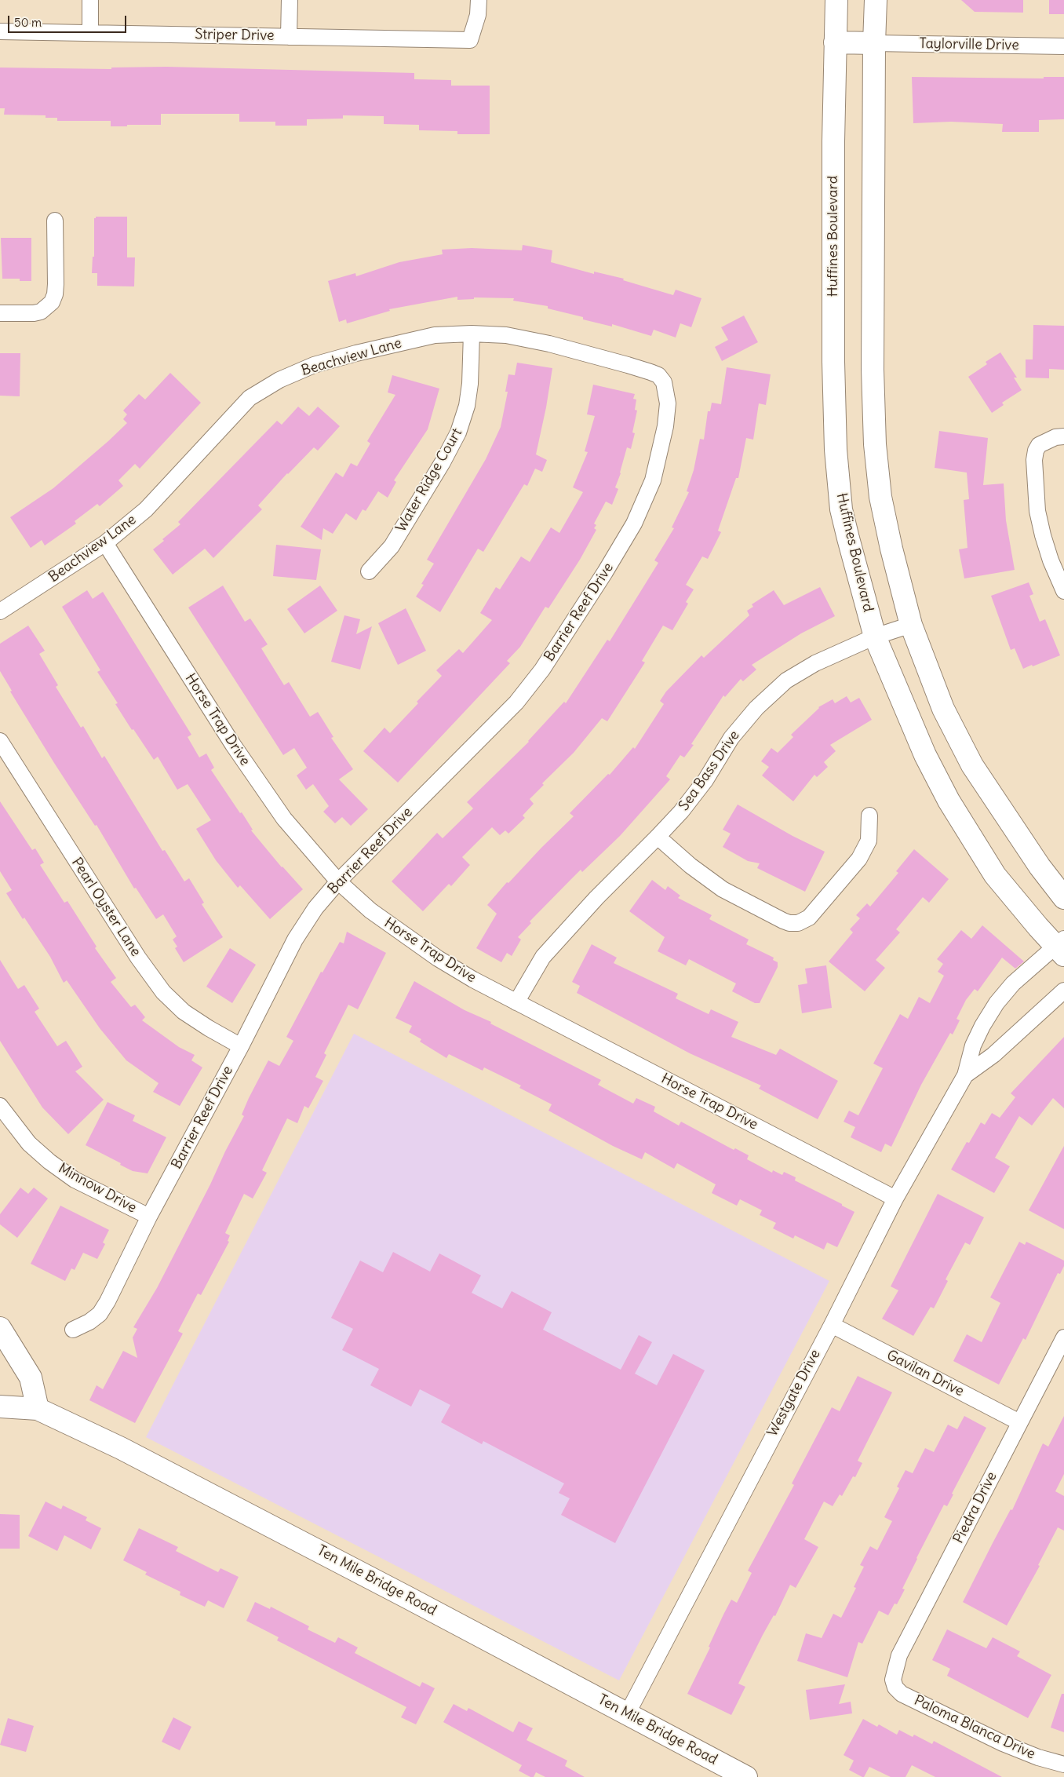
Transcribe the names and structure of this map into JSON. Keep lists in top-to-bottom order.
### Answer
{
  "streets": {
    "main road": ["Huffines Boulevard", "Ten Mile Bridge Road"],
    "street": [
      "Striper Drive",
      "Taylorville Drive",
      "Beachview Lane",
      "Water Ridge Court",
      "Barrier Reef Drive",
      "Horse Trap Drive",
      "Sea Bass Drive",
      "Pearl Oyster Lane",
      "Minnow Drive",
      "Gavilan Drive",
      "Westgate Drive",
      "Piedra Drive",
      "Paloma Blanca Drive"
    ]
  },
  "crossings": [
    ["Huffines Boulevard", "Sea Bass Drive"],
    ["Huffines Boulevard", "Westgate Drive"],
    ["Beachview Lane", "Water Ridge Court"],
    ["Beachview Lane", "Barrier Reef Drive"],
    ["Beachview Lane", "Horse Trap Drive"],
    ["Barrier Reef Drive", "Horse Trap Drive"],
    ["Barrier Reef Drive", "Pearl Oyster Lane"],
    ["Barrier Reef Drive", "Minnow Drive"],
    ["Horse Trap Drive", "Sea Bass Drive"],
    ["Horse Trap Drive", "Westgate Drive"],
    ["Gavilan Drive", "Westgate Drive"],
    ["Gavilan Drive", "Piedra Drive"],
    ["Westgate Drive", "Ten Mile Bridge Road"],
    ["Piedra Drive", "Paloma Blanca Drive"]
  ],
  "scale_bar": "50 m"
}
